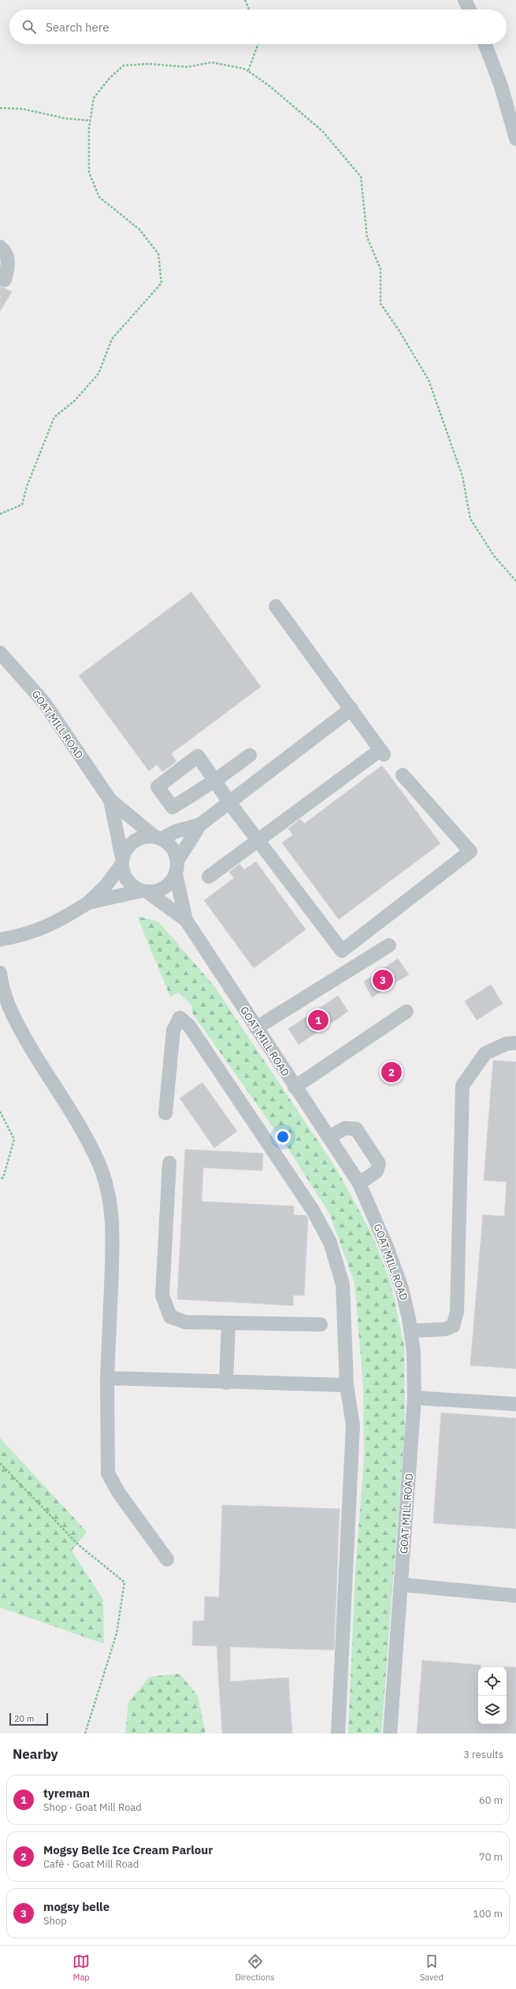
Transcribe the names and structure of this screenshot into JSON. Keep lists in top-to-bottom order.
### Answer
{
  "streets": {
    "street": ["GOAT MILL ROAD"]
  },
  "scale_bar": "20 m",
  "page": {
    "search": "Search here",
    "pins": ["3", "1", "2"],
    "scale": "20 m",
    "heading": ["Nearby", "3 results"],
    "list": [
      {
        "mark": "1",
        "name": "tyreman",
        "note": "Shop · Goat Mill Road",
        "value": "60 m"
      },
      {
        "mark": "2",
        "name": "Mogsy Belle Ice Cream Parlour",
        "note": "Café · Goat Mill Road",
        "value": "70 m"
      },
      {
        "mark": "3",
        "name": "mogsy belle",
        "note": "Shop",
        "value": "100 m"
      }
    ],
    "nav": ["Map", "Directions", "Saved"]
  }
}
